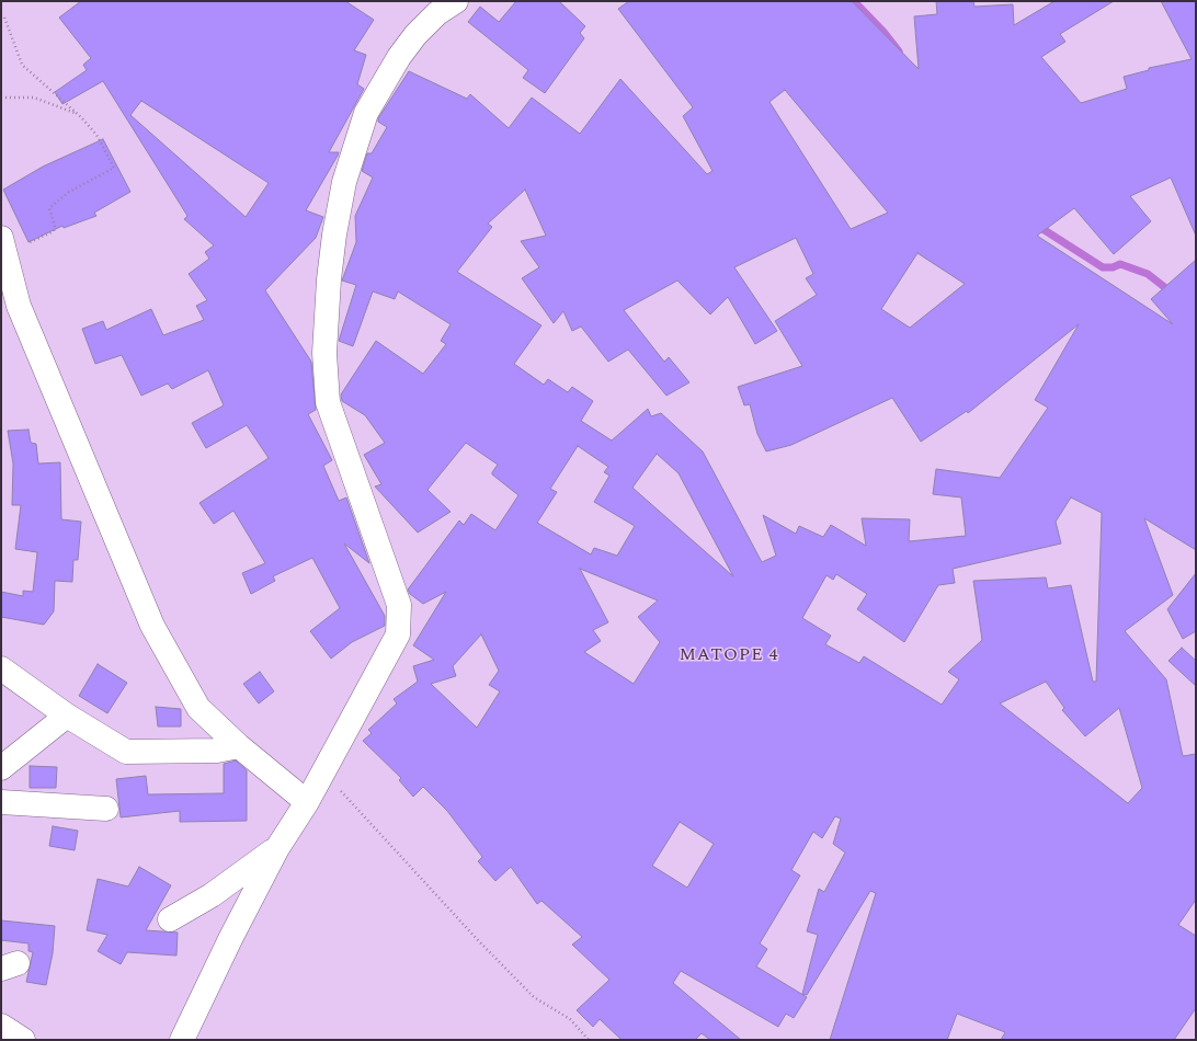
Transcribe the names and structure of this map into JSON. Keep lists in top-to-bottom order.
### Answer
{
  "districts": ["MATOPE 4"]
}
